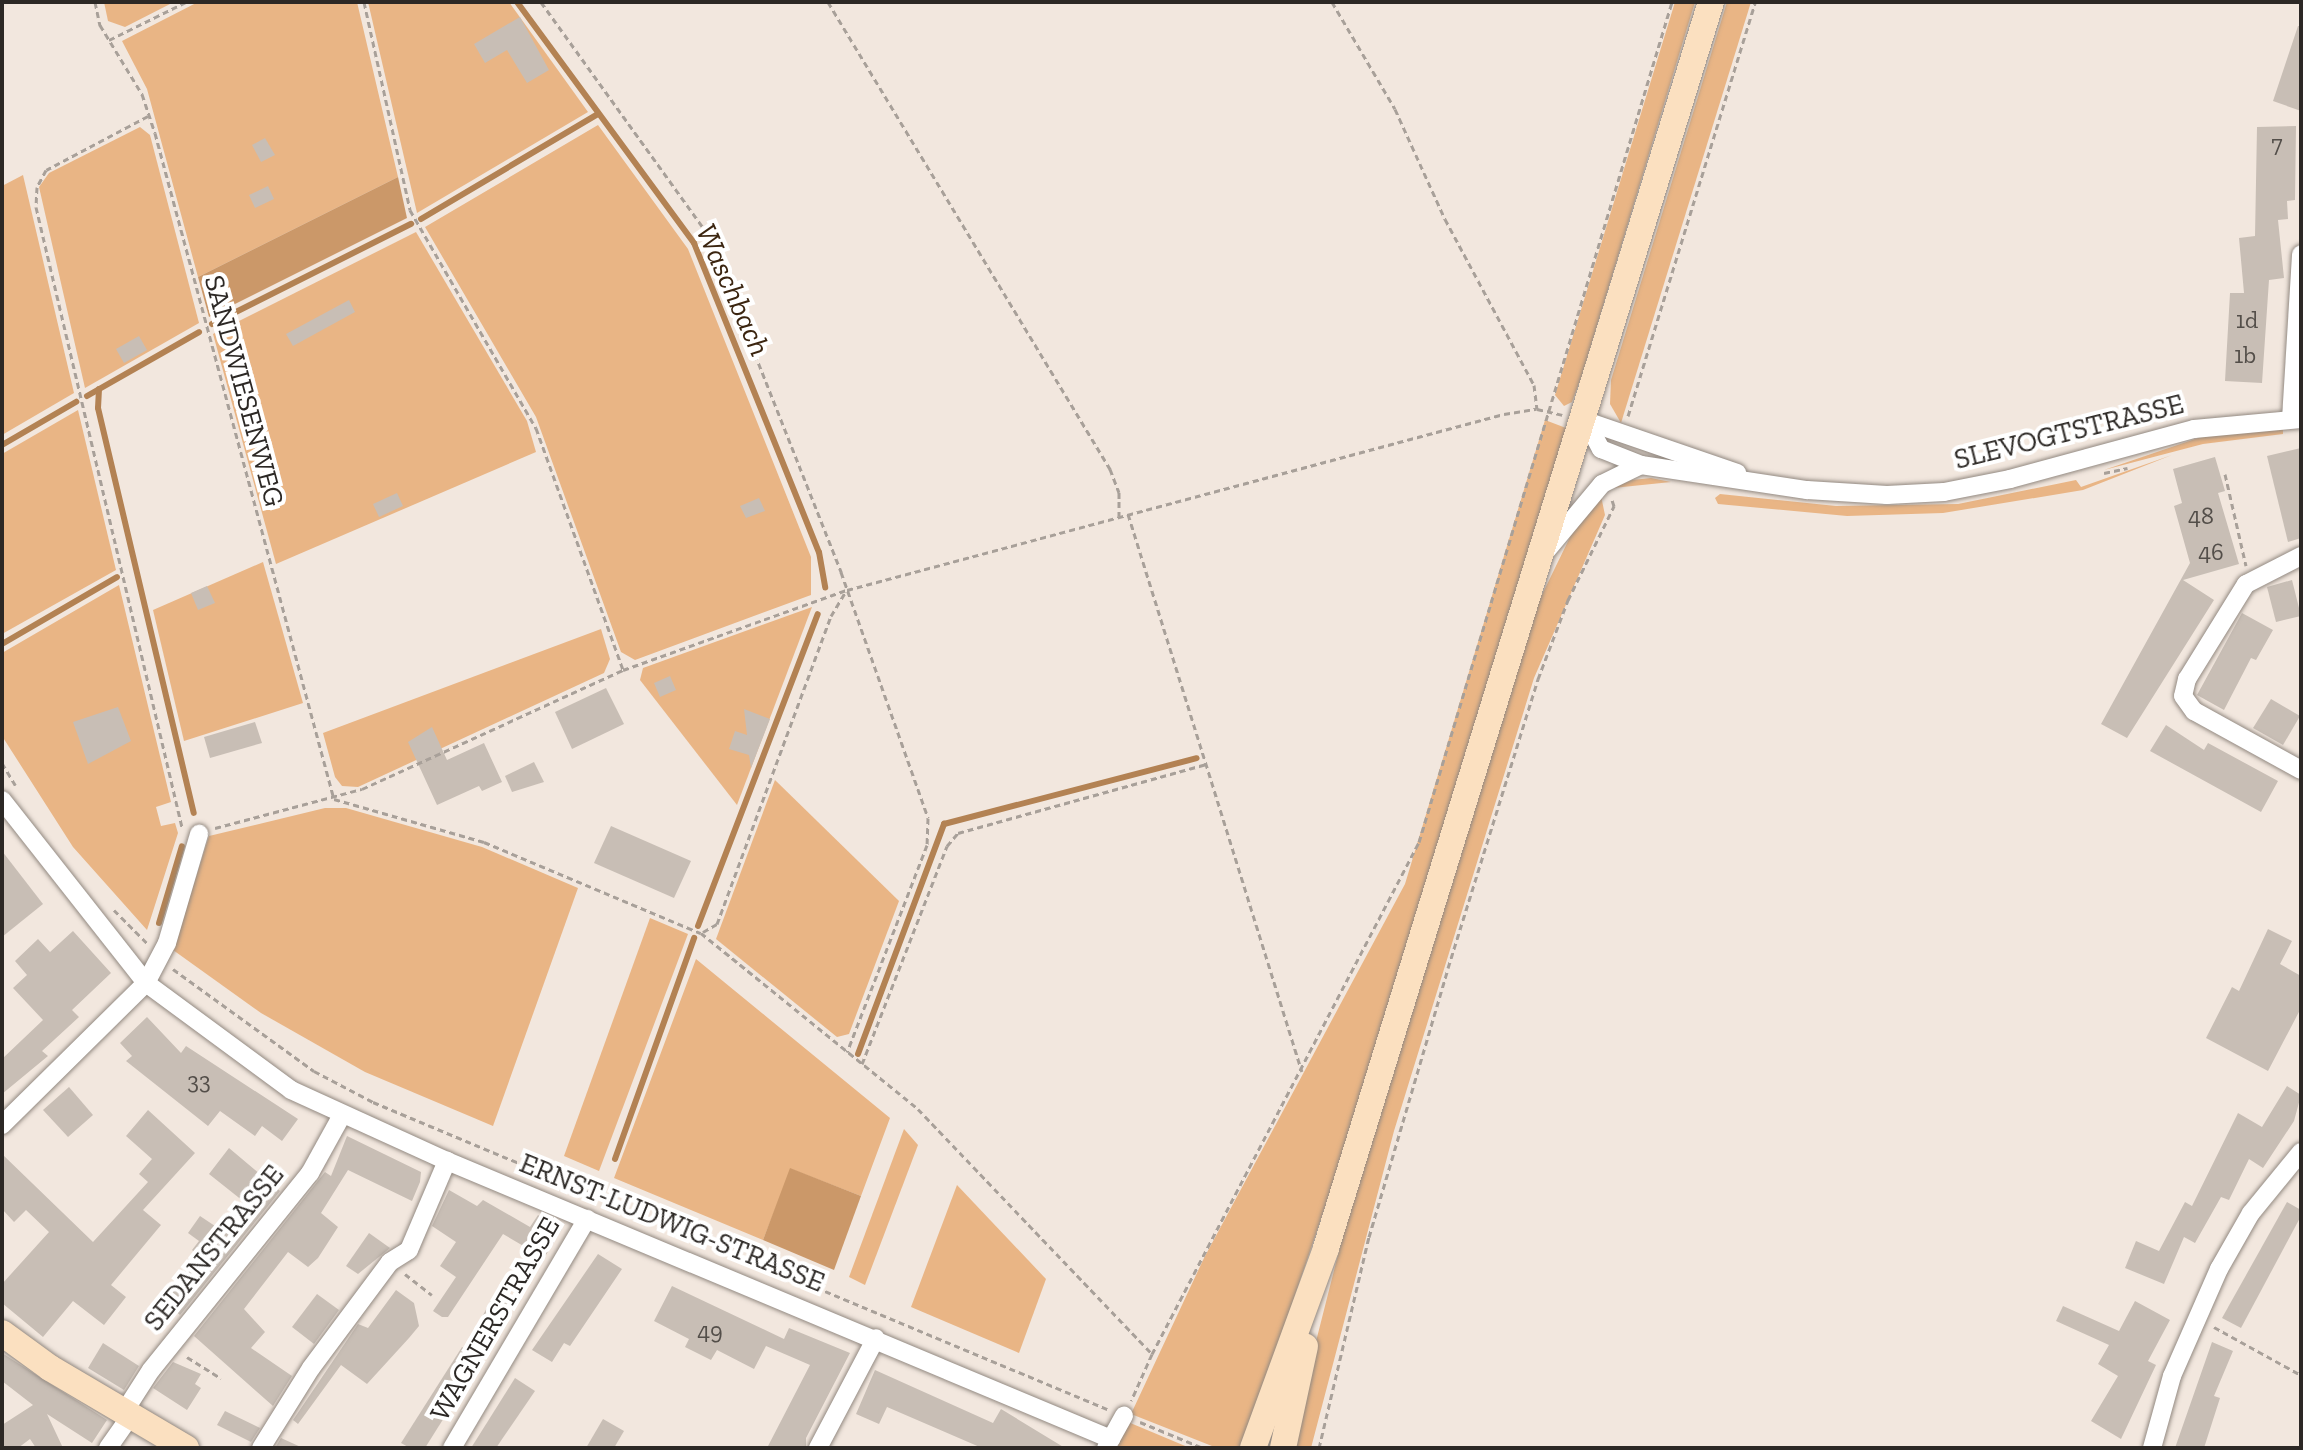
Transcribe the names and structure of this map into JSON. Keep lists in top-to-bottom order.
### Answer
{
  "streets": {
    "street": [
      "SLEVOGTSTRASSE",
      "ERNST-LUDWIG-STRASSE",
      "SEDANSTRASSE",
      "WAGNERSTRASSE"
    ],
    "path": ["SANDWIESENWEG"]
  },
  "crossings": [
    ["ERNST-LUDWIG-STRASSE", "SEDANSTRASSE"],
    ["ERNST-LUDWIG-STRASSE", "WAGNERSTRASSE"]
  ],
  "water": ["Waschbach"],
  "house_numbers": [
    "7",
    "1d",
    "1b",
    "48",
    "46",
    "33",
    "49"
  ]
}
